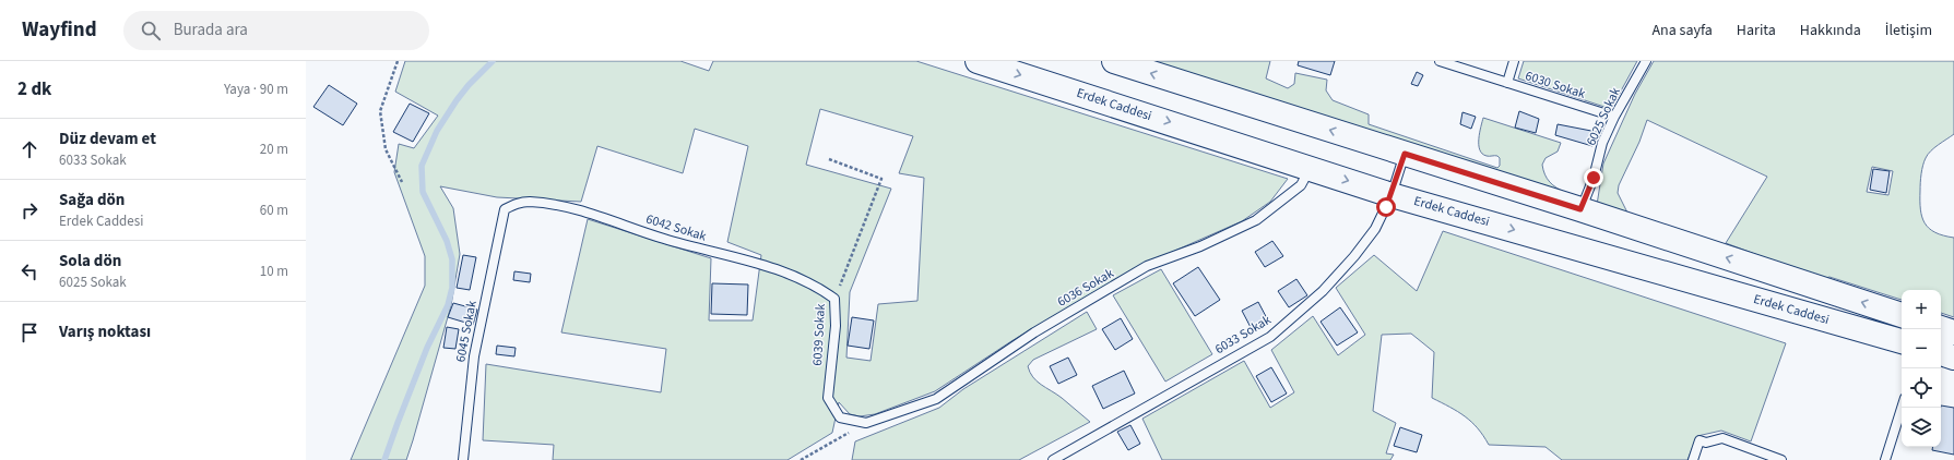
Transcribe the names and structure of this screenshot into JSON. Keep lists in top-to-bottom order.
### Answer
{
  "streets": {
    "main road": ["Erdek Caddesi"],
    "lane": [
      "6030 Sokak",
      "6025 Sokak",
      "6042 Sokak",
      "6036 Sokak",
      "6045 Sokak",
      "6039 Sokak",
      "6033 Sokak"
    ]
  },
  "crossings": [
    ["6030 Sokak", "6025 Sokak"],
    ["Erdek Caddesi", "6036 Sokak"],
    ["Erdek Caddesi", "6033 Sokak"],
    ["6042 Sokak", "6045 Sokak"],
    ["6042 Sokak", "6039 Sokak"],
    ["6036 Sokak", "6039 Sokak"]
  ],
  "page": {
    "header": "Wayfind",
    "search": "Burada ara",
    "nav": [
      "Ana sayfa",
      "Harita",
      "Hakkında",
      "İletişim"
    ],
    "heading": ["2 dk", "Yaya · 90 m"],
    "list": [
      ["Düz devam et", "6033 Sokak", "20 m"],
      ["Sağa dön", "Erdek Caddesi", "60 m"],
      ["Sola dön", "6025 Sokak", "10 m"],
      "Varış noktası"
    ],
    "map_buttons": ["+", "−"]
  }
}
